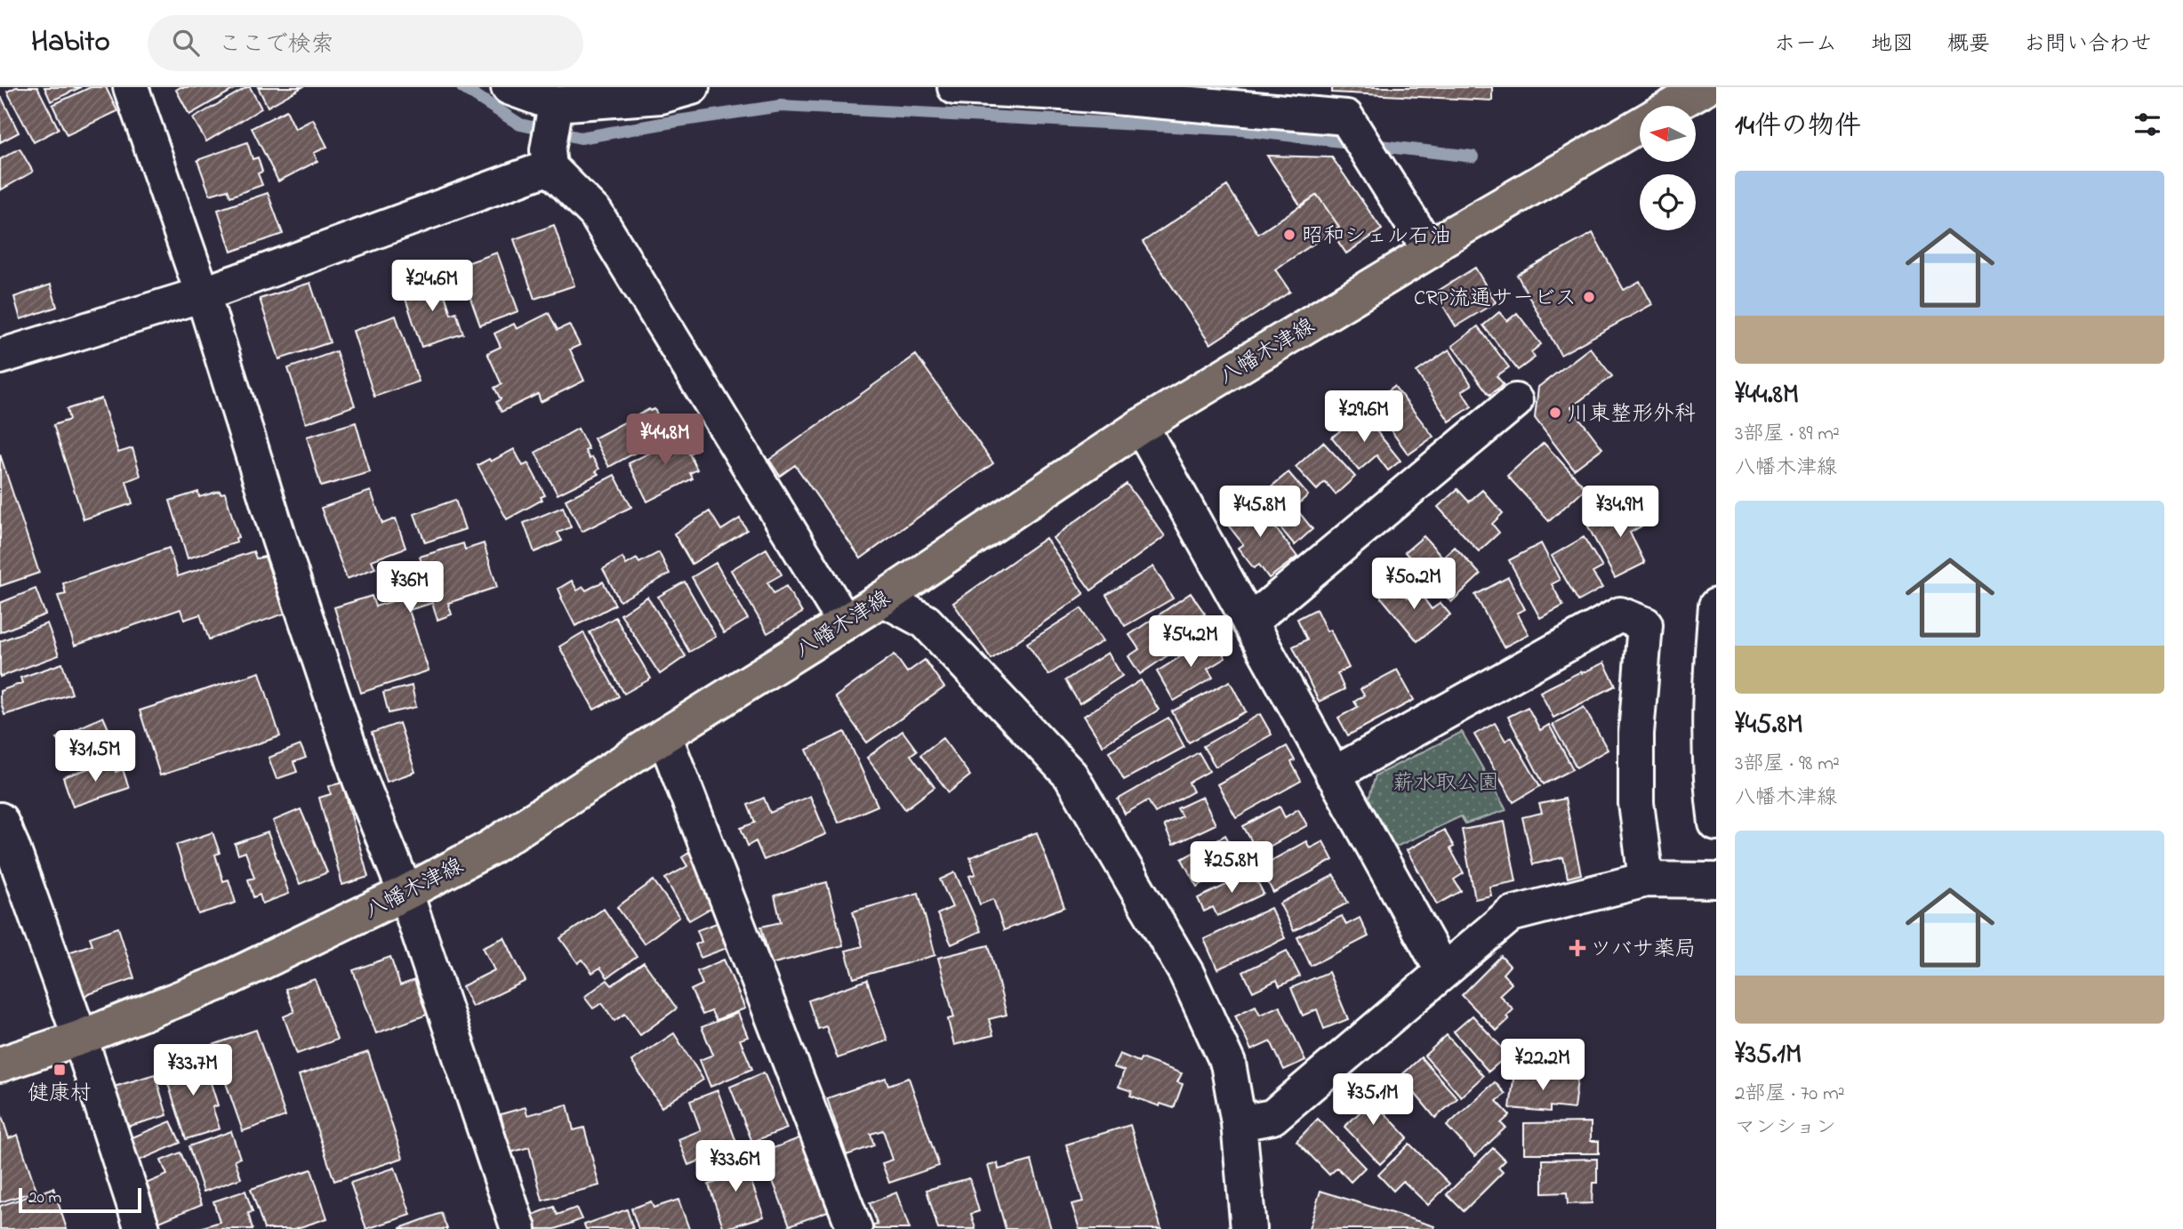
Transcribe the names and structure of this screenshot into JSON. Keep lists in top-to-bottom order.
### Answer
{
  "streets": {
    "main road": ["八幡木津線"]
  },
  "parks": ["薪水取公園"],
  "places": {
    "other": ["昭和シェル石油", "CRP流通サービス", "川東整形外科"],
    "health": ["ツバサ薬局"],
    "transit": ["健康村"]
  },
  "scale_bar": "20 m",
  "north": "left",
  "page": {
    "header": "Habito",
    "search": "ここで検索",
    "nav": [
      "ホーム",
      "地図",
      "概要",
      "お問い合わせ"
    ],
    "heading": "14件の物件",
    "list": [
      {
        "name": "¥44.8M",
        "note": "3部屋 · 89 m² · 八幡木津線"
      },
      {
        "name": "¥45.8M",
        "note": "3部屋 · 98 m² · 八幡木津線"
      },
      {
        "name": "¥35.1M",
        "note": "2部屋 · 70 m² · マンション"
      }
    ],
    "price": [
      "¥24.6M",
      "¥29.6M",
      "¥44.8M",
      "¥45.8M",
      "¥34.9M",
      "¥50.2M",
      "¥36M",
      "¥54.2M",
      "¥31.5M",
      "¥25.8M",
      "¥22.2M",
      "¥33.7M",
      "¥35.1M",
      "¥33.6M"
    ],
    "scale": "20 m"
  }
}
